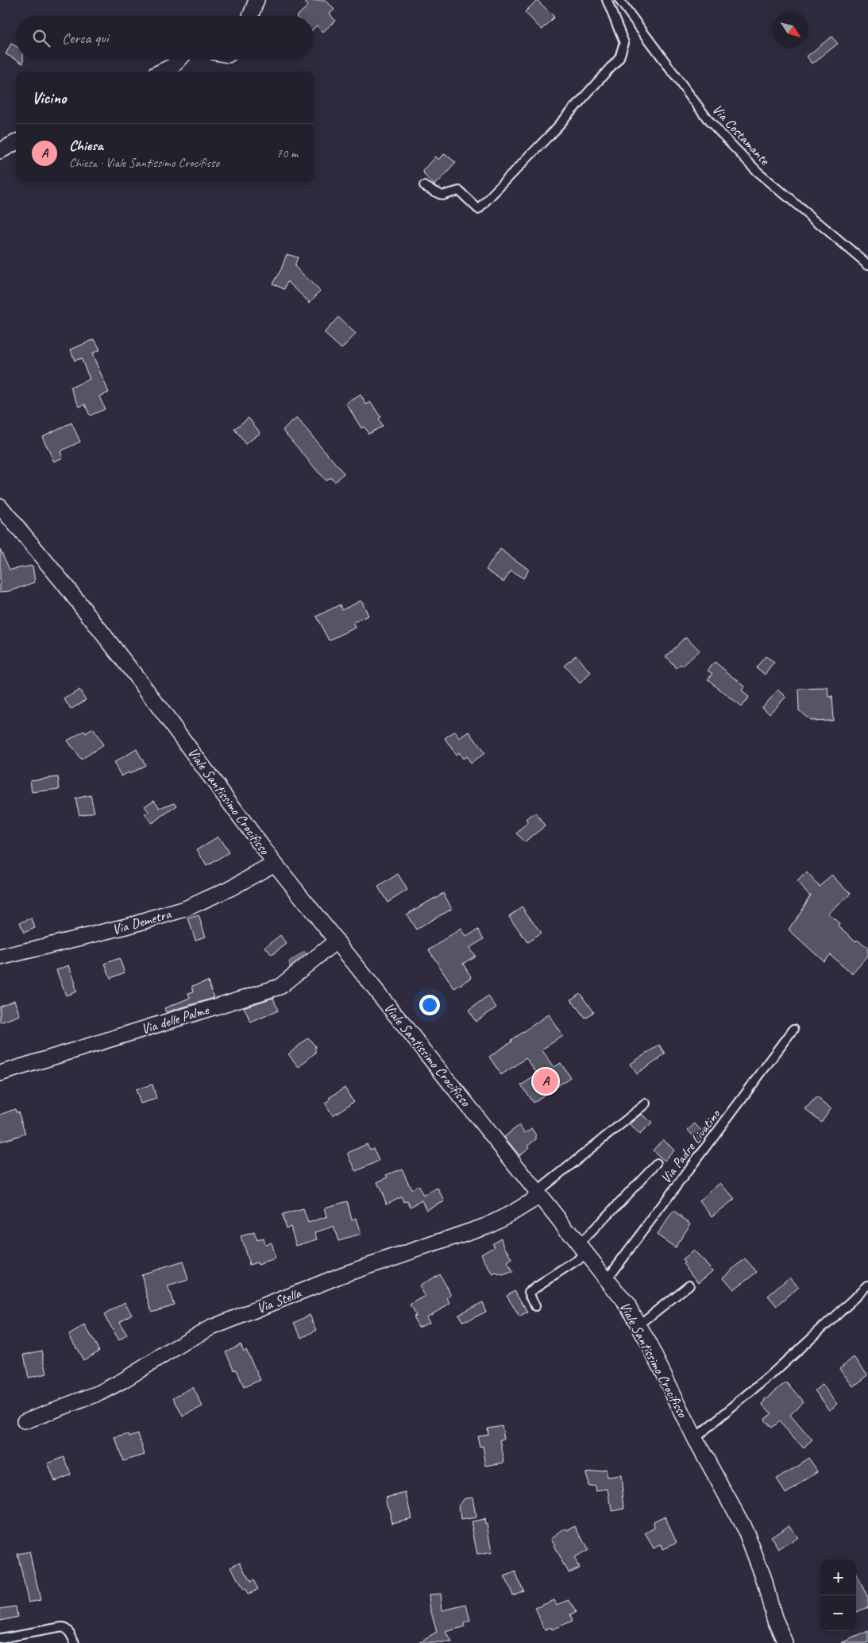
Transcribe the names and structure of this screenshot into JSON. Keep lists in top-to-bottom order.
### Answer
{
  "streets": {
    "street": [
      "Viale Santissimo Crocifisso",
      "Via Demetra",
      "Via delle Palme",
      "Via Stella"
    ],
    "lane": ["Via Costamante", "Via Padre Livatino"]
  },
  "crossings": [
    ["Viale Santissimo Crocifisso", "Via Demetra"],
    ["Viale Santissimo Crocifisso", "Via delle Palme"],
    ["Viale Santissimo Crocifisso", "Via Padre Livatino"],
    ["Viale Santissimo Crocifisso", "Via Stella"]
  ],
  "north": "bottom right",
  "page": {
    "search": "Cerca qui",
    "heading": "Vicino",
    "list": [
      {
        "mark": "A",
        "name": "Chiesa",
        "note": "Chiesa · Viale Santissimo Crocifisso",
        "value": "70 m"
      }
    ],
    "pins": "A",
    "map_buttons": ["+", "−"]
  }
}
